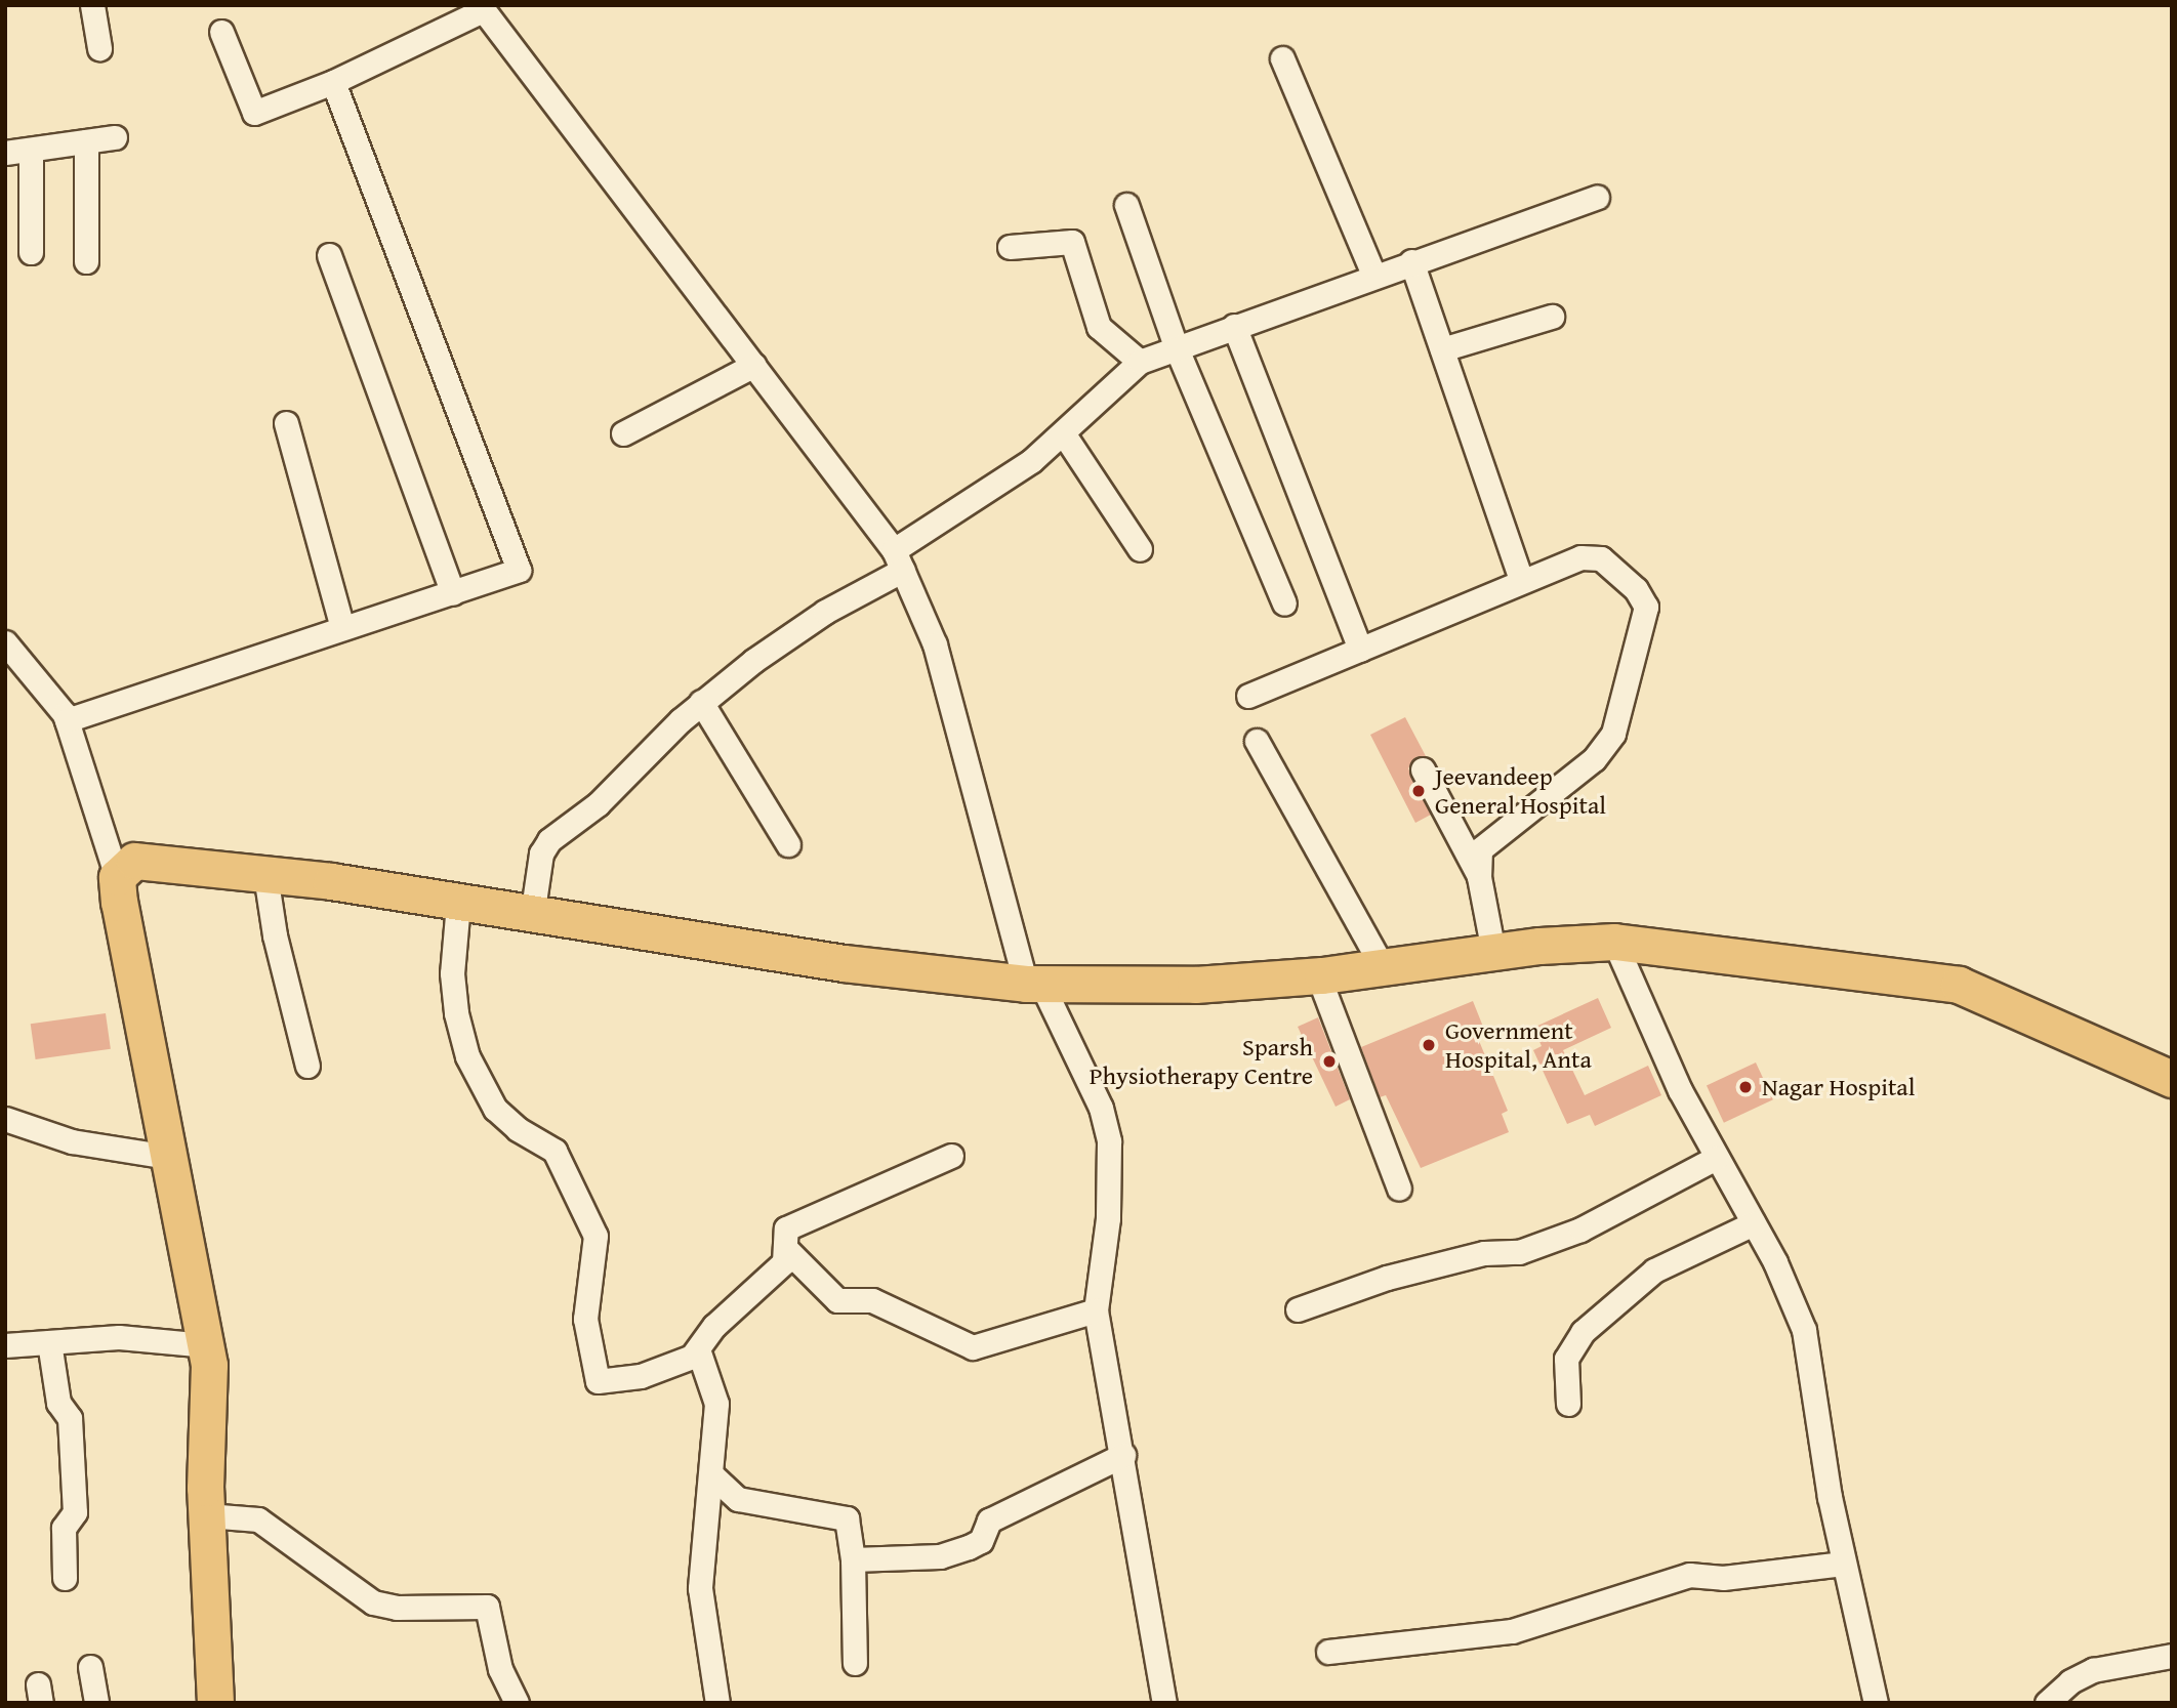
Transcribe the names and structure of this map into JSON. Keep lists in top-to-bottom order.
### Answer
{
  "places": [
    "Jeevandeep General Hospital",
    "Government Hospital, Anta",
    "Sparsh Physiotherapy Centre",
    "Nagar Hospital"
  ]
}
